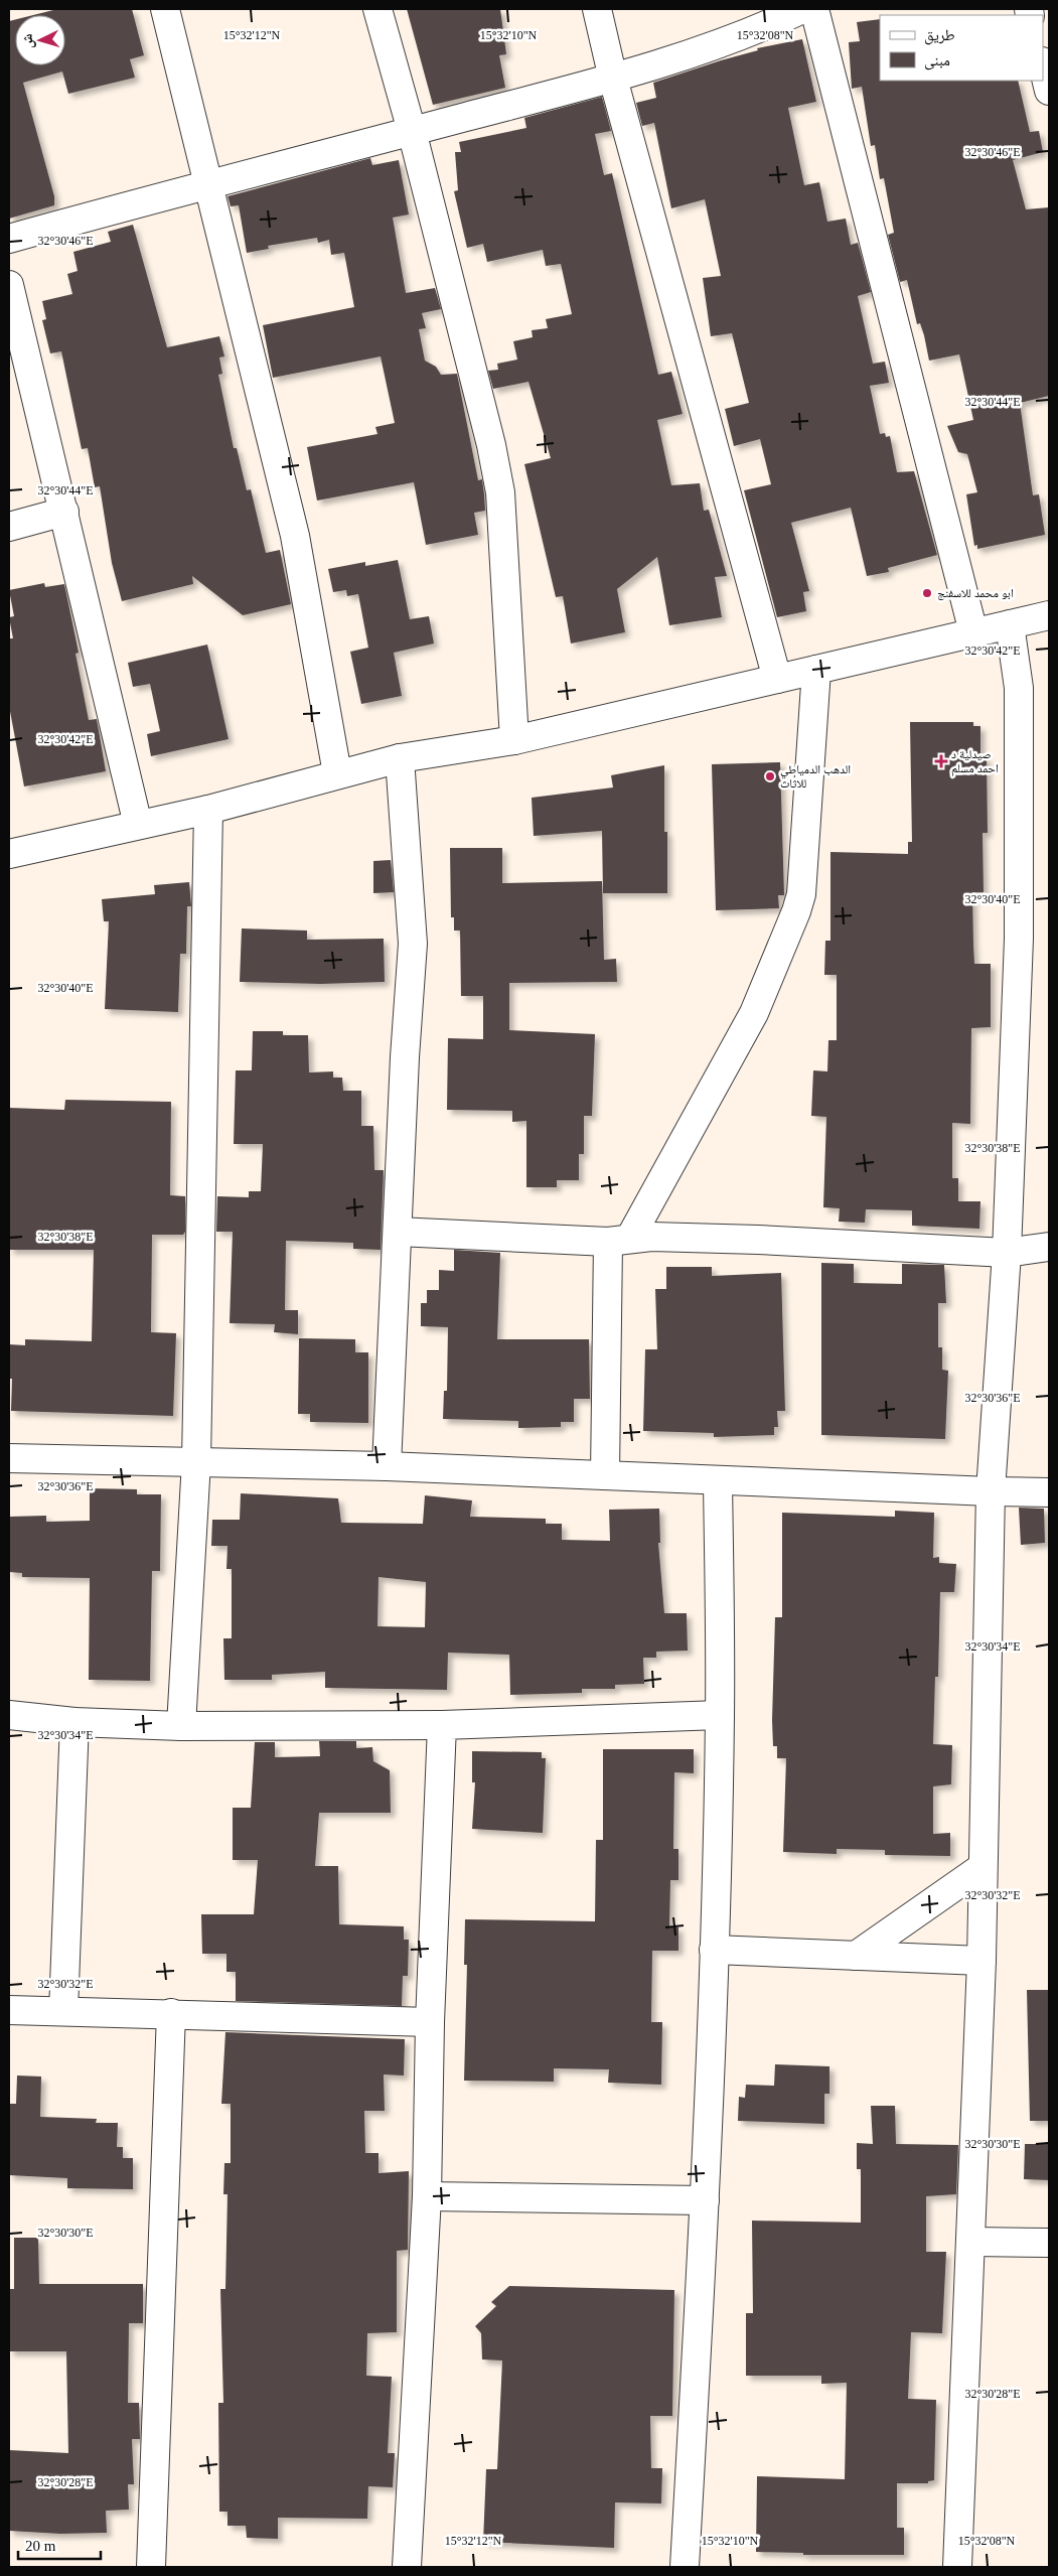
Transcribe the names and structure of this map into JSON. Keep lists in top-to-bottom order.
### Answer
{
  "places": {
    "other": ["ابو محمد للاسفنج", "الدهب الدمياطي للاثاث"],
    "health": ["صيدلية د احمد مسلم"]
  },
  "legend": ["طريق", "مبنى"],
  "scale_bar": "20 m",
  "north": "left",
  "coordinates": [
    "15°32'12\"N",
    "15°32'10\"N",
    "15°32'08\"N",
    "32°30'46\"E",
    "32°30'44\"E",
    "32°30'42\"E",
    "32°30'40\"E",
    "32°30'38\"E",
    "32°30'36\"E",
    "32°30'34\"E",
    "32°30'32\"E",
    "32°30'30\"E",
    "32°30'28\"E"
  ]
}
